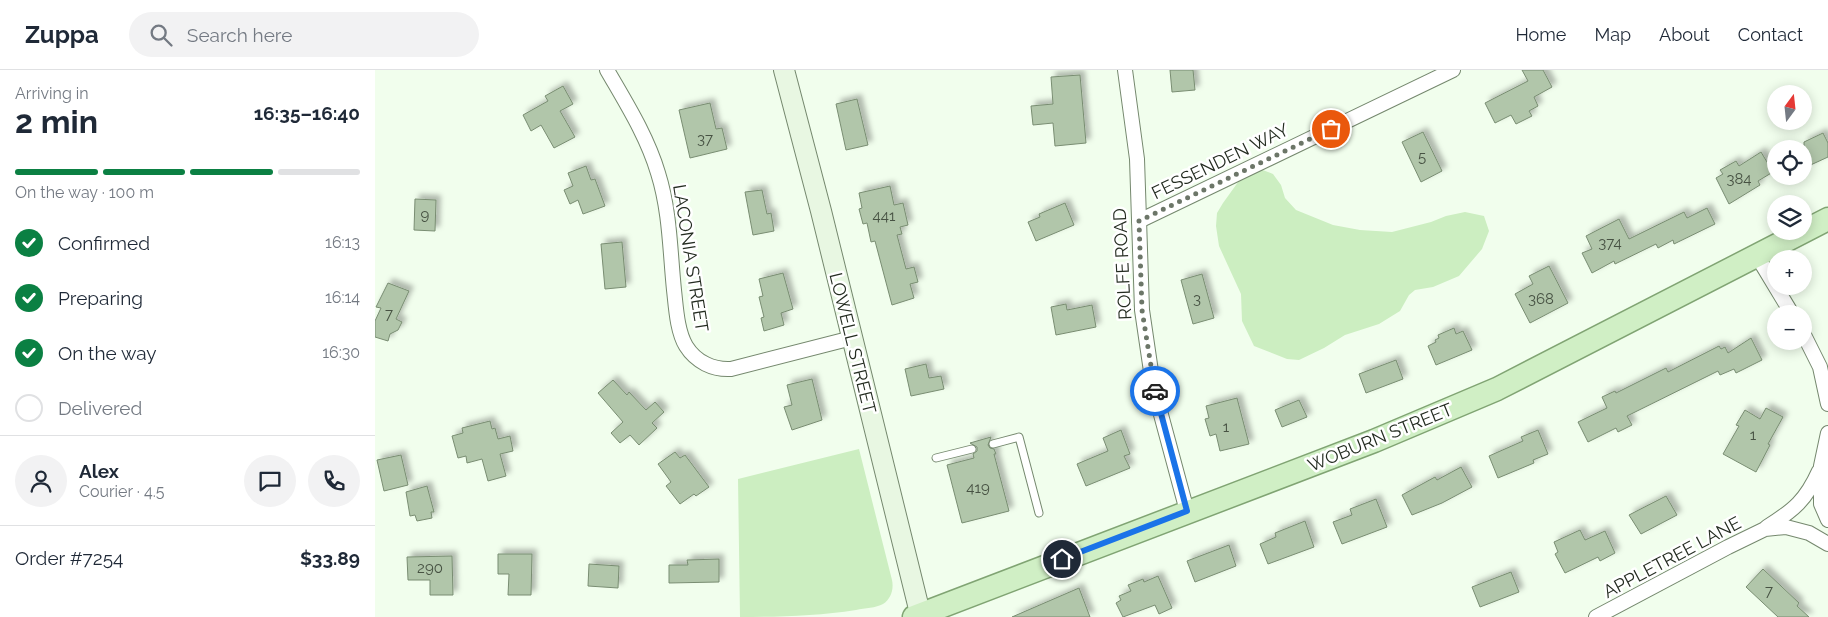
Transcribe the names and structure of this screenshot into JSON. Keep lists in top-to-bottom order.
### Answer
{
  "streets": {
    "main road": ["LOWELL STREET", "WOBURN STREET"],
    "street": [
      "FESSENDEN WAY",
      "LACONIA STREET",
      "ROLFE ROAD",
      "APPLETREE LANE"
    ]
  },
  "crossings": [
    ["FESSENDEN WAY", "ROLFE ROAD"],
    ["LACONIA STREET", "LOWELL STREET"],
    ["ROLFE ROAD", "WOBURN STREET"],
    ["LOWELL STREET", "WOBURN STREET"]
  ],
  "house_numbers": [
    "37",
    "5",
    "384",
    "9",
    "441",
    "374",
    "3",
    "368",
    "7",
    "1",
    "1",
    "419",
    "290",
    "7"
  ],
  "north": "top",
  "page": {
    "header": "Zuppa",
    "search": "Search here",
    "nav": [
      "Home",
      "Map",
      "About",
      "Contact"
    ],
    "heading": ["2 min", "Arriving in", "16:35–16:40"],
    "panel": [
      "Alex",
      "Courier · 4.5",
      "Order #7254",
      "$33.89"
    ],
    "map_buttons": ["+", "−"],
    "bar": "On the way · 100 m",
    "list": [
      ["Confirmed", "16:13"],
      ["Preparing", "16:14"],
      ["On the way", "16:30"],
      "Delivered"
    ]
  }
}
